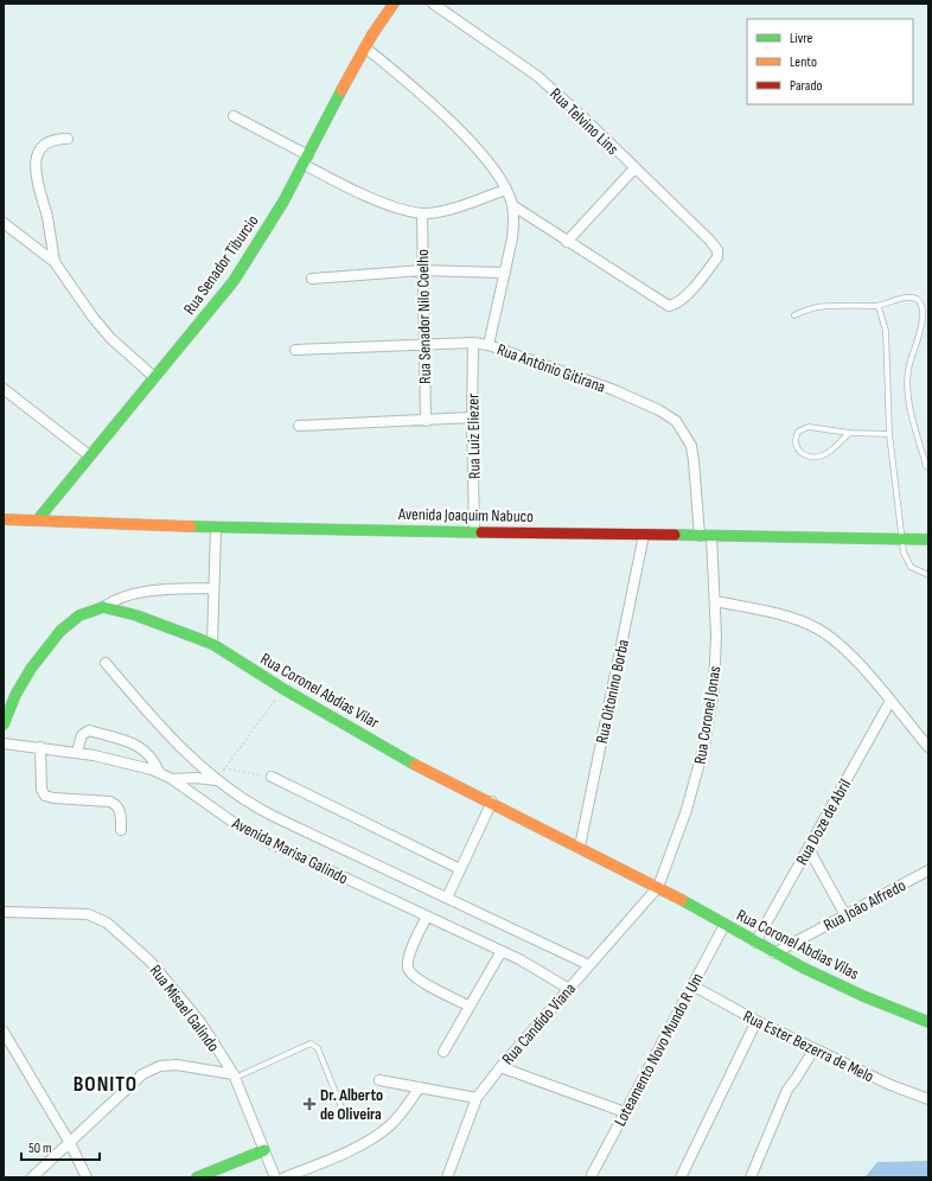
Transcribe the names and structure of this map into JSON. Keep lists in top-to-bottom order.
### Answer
{
  "streets": {
    "street": [
      "Rua Telvino Lins",
      "Rua Senador Tiburcio",
      "Rua Senador Nilo Coelho",
      "Rua Antônio Gitirana",
      "Rua Luiz Eliezer",
      "Avenida Joaquim Nabuco",
      "Rua Coronel Abdias Vilar",
      "Rua Oitonino Borba",
      "Rua Coronel Jonas",
      "Rua Doze de Abril",
      "Avenida Marisa Galindo",
      "Rua João Alfredo",
      "Rua Coronel Abdias Vilas",
      "Rua Misael Galindo",
      "Rua Candido Viana",
      "Rua Ester Bezerra de Melo",
      "Loteamento Novo Mundo R Um"
    ]
  },
  "crossings": [
    ["Rua Senador Tiburcio", "Rua Antônio Gitirana"],
    ["Rua Senador Tiburcio", "Avenida Joaquim Nabuco"],
    ["Rua Antônio Gitirana", "Avenida Joaquim Nabuco"],
    ["Rua Luiz Eliezer", "Avenida Joaquim Nabuco"],
    ["Avenida Joaquim Nabuco", "Rua Oitonino Borba"],
    ["Avenida Joaquim Nabuco", "Rua Coronel Jonas"],
    ["Rua Coronel Abdias Vilar", "Rua Oitonino Borba"],
    ["Rua Coronel Abdias Vilar", "Rua Coronel Jonas"],
    ["Rua Coronel Abdias Vilar", "Rua Coronel Abdias Vilas"],
    ["Rua Coronel Abdias Vilar", "Rua Candido Viana"],
    ["Rua Coronel Jonas", "Rua Coronel Abdias Vilas"],
    ["Rua Coronel Jonas", "Rua Candido Viana"],
    ["Rua Doze de Abril", "Rua Coronel Abdias Vilas"],
    ["Avenida Marisa Galindo", "Rua Candido Viana"],
    ["Rua João Alfredo", "Rua Coronel Abdias Vilas"],
    ["Rua Coronel Abdias Vilas", "Rua Candido Viana"],
    ["Rua Coronel Abdias Vilas", "Loteamento Novo Mundo R Um"],
    ["Rua Ester Bezerra de Melo", "Loteamento Novo Mundo R Um"]
  ],
  "districts": ["BONITO"],
  "places": {
    "health": ["Dr. Alberto de Oliveira"]
  },
  "legend": ["Livre", "Lento", "Parado"],
  "scale_bar": "50 m"
}
